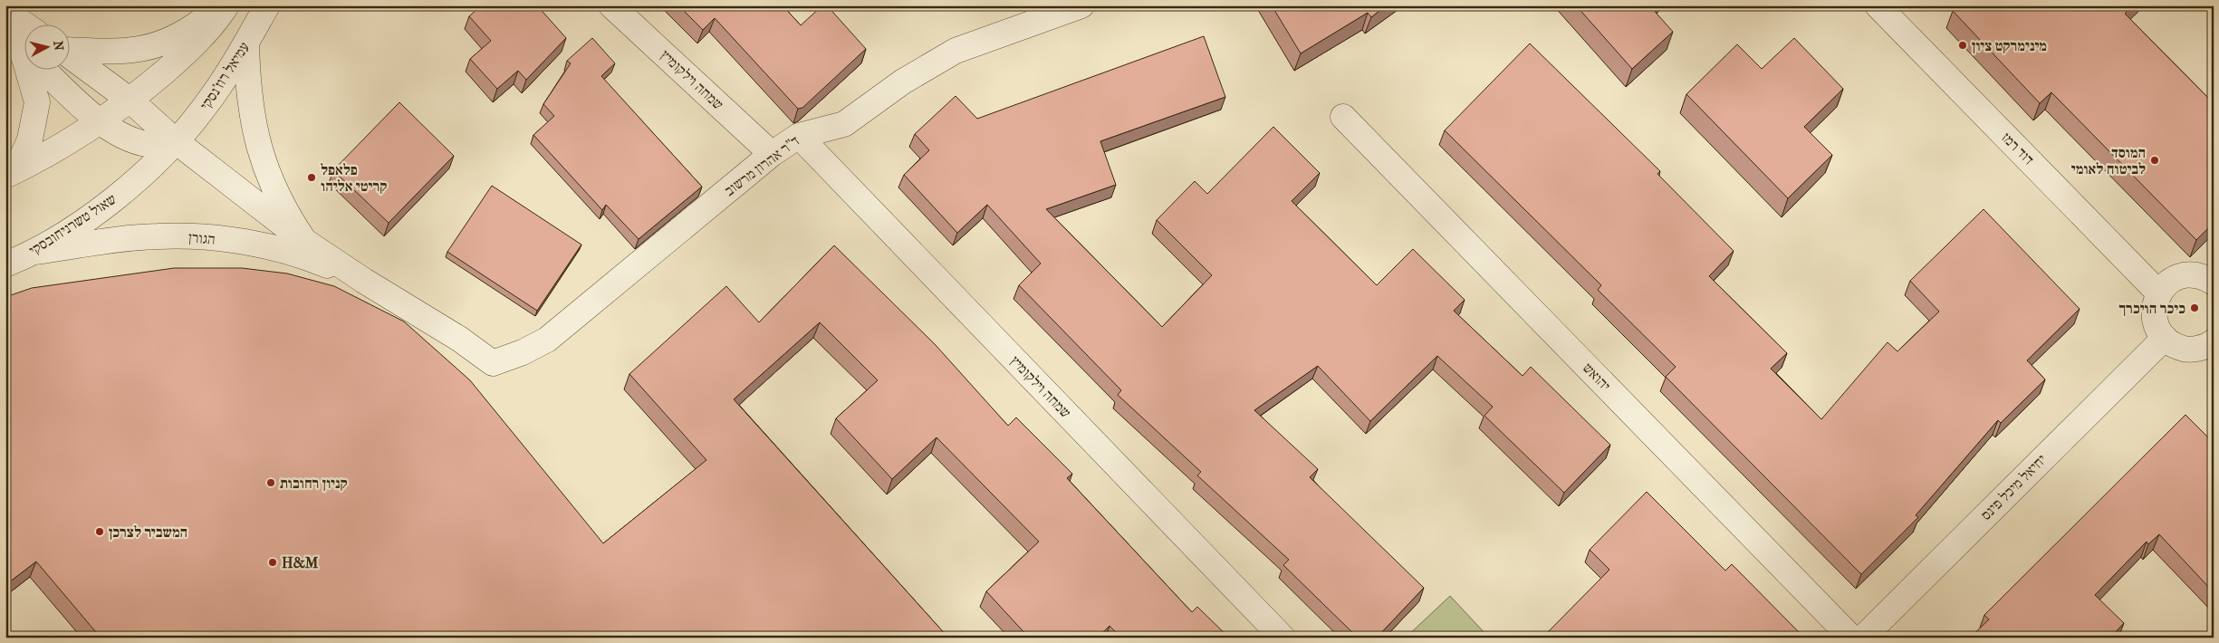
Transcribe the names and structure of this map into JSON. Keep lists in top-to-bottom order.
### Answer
{
  "streets": {
    "street": [
      "עמיאל רוז'נסקי",
      "שמחה וילקומיץ",
      "דוד רמז",
      "ד\"ר אהרון מרשוב",
      "שאול טשרניחובסקי",
      "הגורן",
      "יהואש",
      "יחיאל מיכל פינס"
    ]
  },
  "crossings": [
    ["עמיאל רוז'נסקי", "שאול טשרניחובסקי"],
    ["עמיאל רוז'נסקי", "הגורן"],
    ["שמחה וילקומיץ", "ד\"ר אהרון מרשוב"],
    ["ד\"ר אהרון מרשוב", "הגורן"],
    ["שאול טשרניחובסקי", "הגורן"]
  ],
  "places": [
    "מינימרקט ציון",
    "המוסד לביטוח לאומי",
    "פלאפל קריטי אליהו",
    "כיכר הויכרך",
    "קניון רחובות",
    "המשביר לצרכן",
    "H&M"
  ],
  "north": "right"
}
